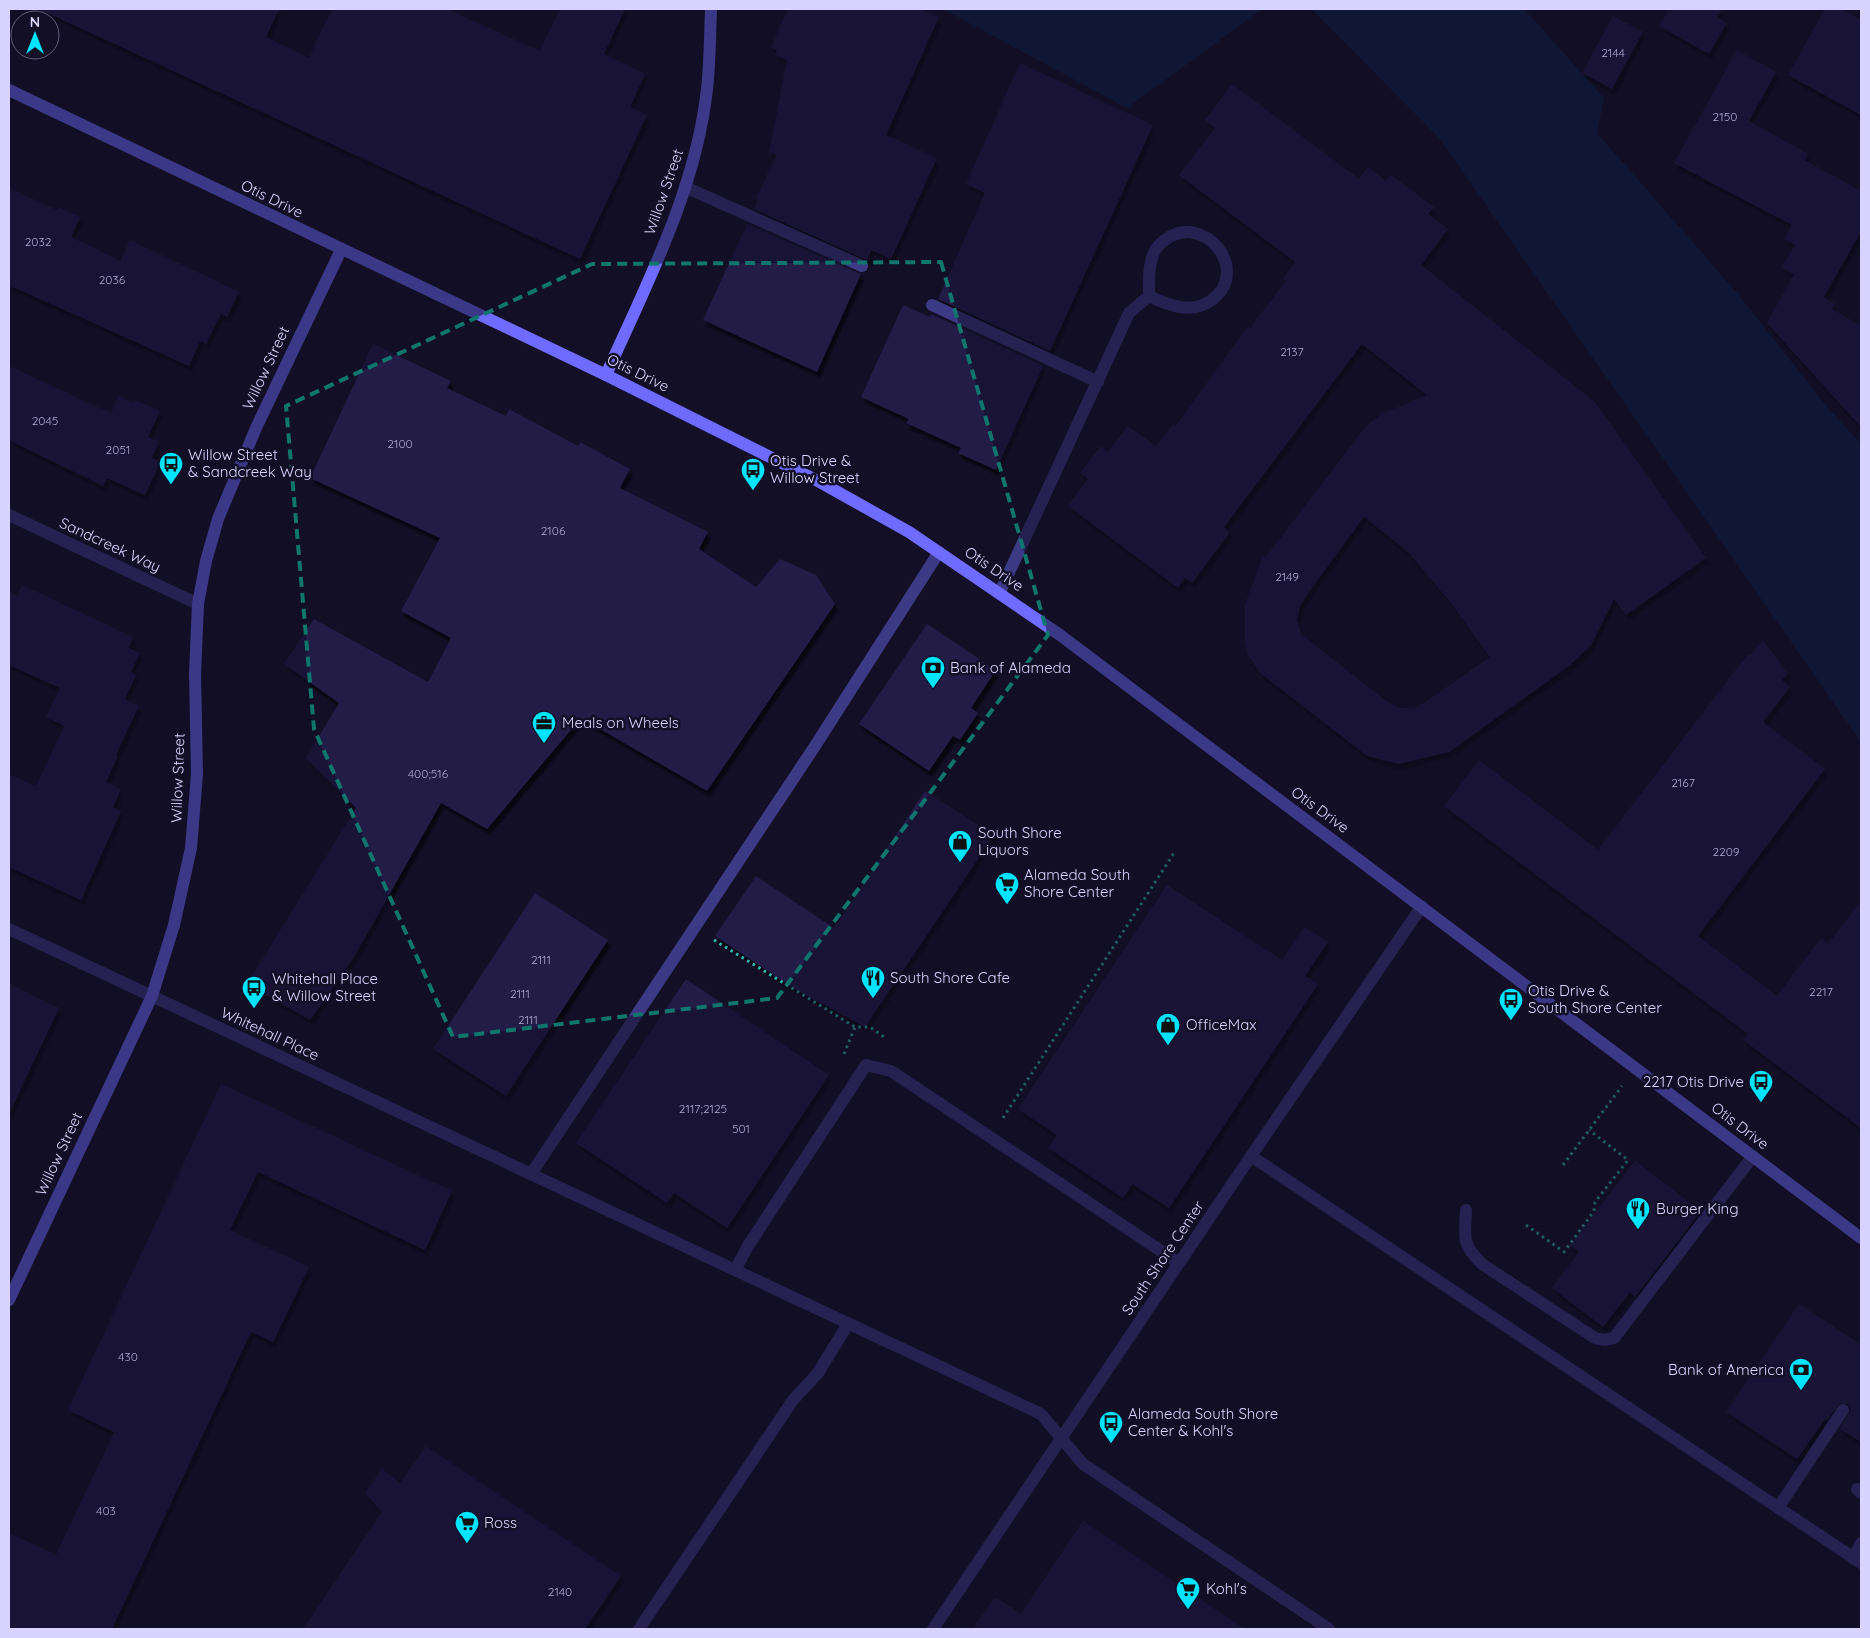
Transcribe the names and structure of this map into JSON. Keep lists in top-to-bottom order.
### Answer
{
  "streets": {
    "main road": ["Willow Street", "Otis Drive"],
    "street": ["Sandcreek Way", "Whitehall Place", "South Shore Center"]
  },
  "crossings": [
    ["Willow Street", "Otis Drive"],
    ["Willow Street", "Sandcreek Way"],
    ["Willow Street", "Whitehall Place"],
    ["Otis Drive", "South Shore Center"],
    ["Whitehall Place", "South Shore Center"]
  ],
  "places": {
    "bus stop": [
      "Willow Street & Sandcreek Way",
      "Otis Drive & Willow Street",
      "Whitehall Place & Willow Street",
      "Otis Drive & South Shore Center",
      "2217 Otis Drive",
      "Alameda South Shore Center & Kohl's"
    ],
    "bank": ["Bank of Alameda", "Bank of America"],
    "office": ["Meals on Wheels"],
    "shop": ["South Shore Liquors", "OfficeMax"],
    "supermarket": ["Alameda South Shore Center", "Ross", "Kohl's"],
    "restaurant": ["South Shore Cafe", "Burger King"]
  },
  "house_numbers": [
    "2144",
    "2150",
    "2032",
    "2036",
    "2137",
    "2045",
    "2100",
    "2051",
    "2106",
    "2149",
    "400;516",
    "2167",
    "2209",
    "2111",
    "2217",
    "2111",
    "2111",
    "2117;2125",
    "501",
    "430",
    "403",
    "2140"
  ],
  "north": "top"
}
